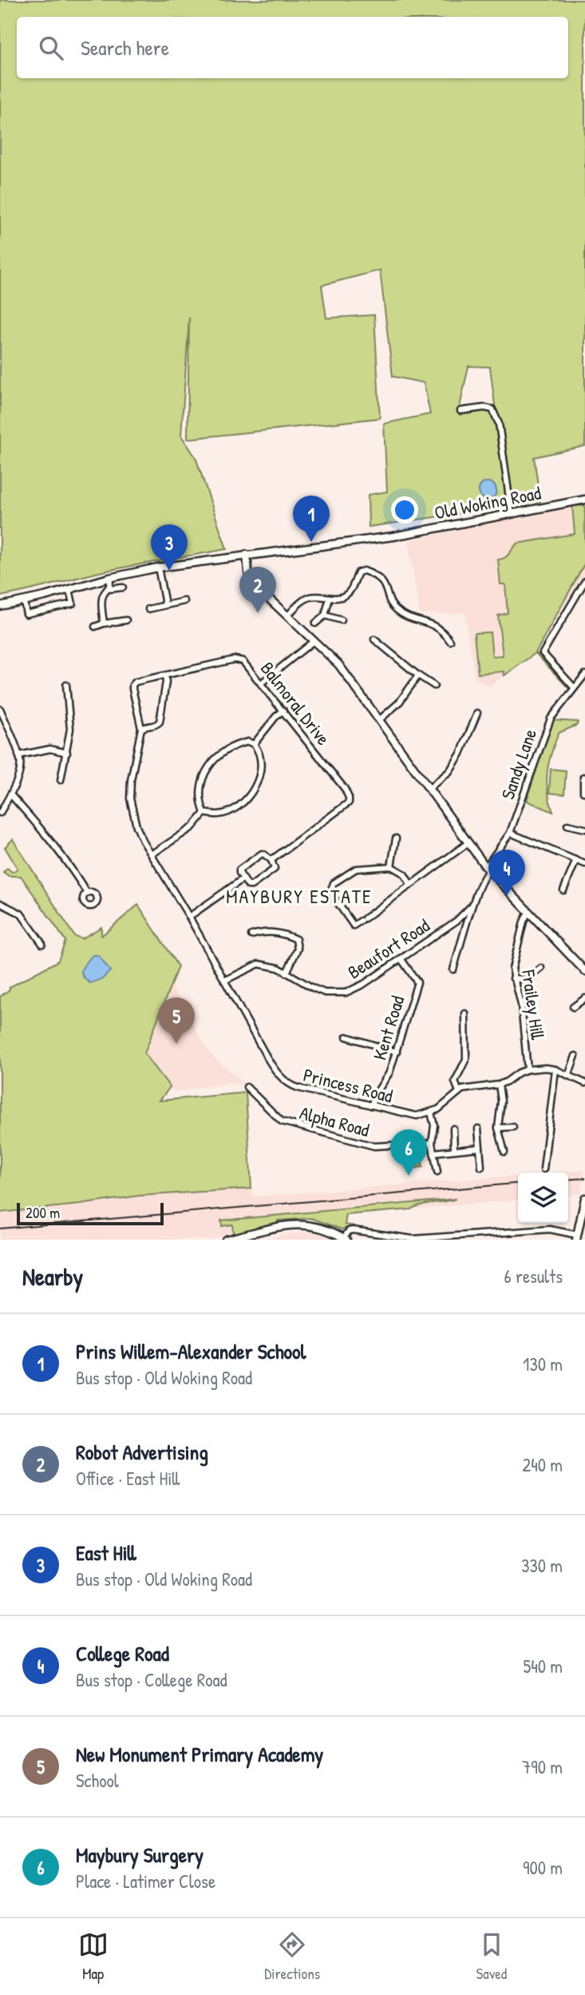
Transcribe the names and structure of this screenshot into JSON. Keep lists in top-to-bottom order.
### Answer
{
  "streets": {
    "street": [
      "Old Woking Road",
      "Balmoral Drive",
      "Sandy Lane",
      "Beaufort Road",
      "Frailey Hill",
      "Kent Road",
      "Princess Road",
      "Alpha Road"
    ]
  },
  "crossings": [
    ["Balmoral Drive", "Princess Road"],
    ["Sandy Lane", "Beaufort Road"],
    ["Beaufort Road", "Kent Road"],
    ["Beaufort Road", "Princess Road"],
    ["Kent Road", "Princess Road"]
  ],
  "districts": ["MAYBURY ESTATE"],
  "scale_bar": "200 m",
  "page": {
    "search": "Search here",
    "pins": [
      "1",
      "3",
      "2",
      "4",
      "5",
      "6"
    ],
    "scale": "200 m",
    "heading": ["Nearby", "6 results"],
    "list": [
      {
        "mark": "1",
        "name": "Prins Willem-Alexander School",
        "note": "Bus stop · Old Woking Road",
        "value": "130 m"
      },
      {
        "mark": "2",
        "name": "Robot Advertising",
        "note": "Office · East Hill",
        "value": "240 m"
      },
      {
        "mark": "3",
        "name": "East Hill",
        "note": "Bus stop · Old Woking Road",
        "value": "330 m"
      },
      {
        "mark": "4",
        "name": "College Road",
        "note": "Bus stop · College Road",
        "value": "540 m"
      },
      {
        "mark": "5",
        "name": "New Monument Primary Academy",
        "note": "School",
        "value": "790 m"
      },
      {
        "mark": "6",
        "name": "Maybury Surgery",
        "note": "Place · Latimer Close",
        "value": "900 m"
      }
    ],
    "nav": ["Map", "Directions", "Saved"]
  }
}
